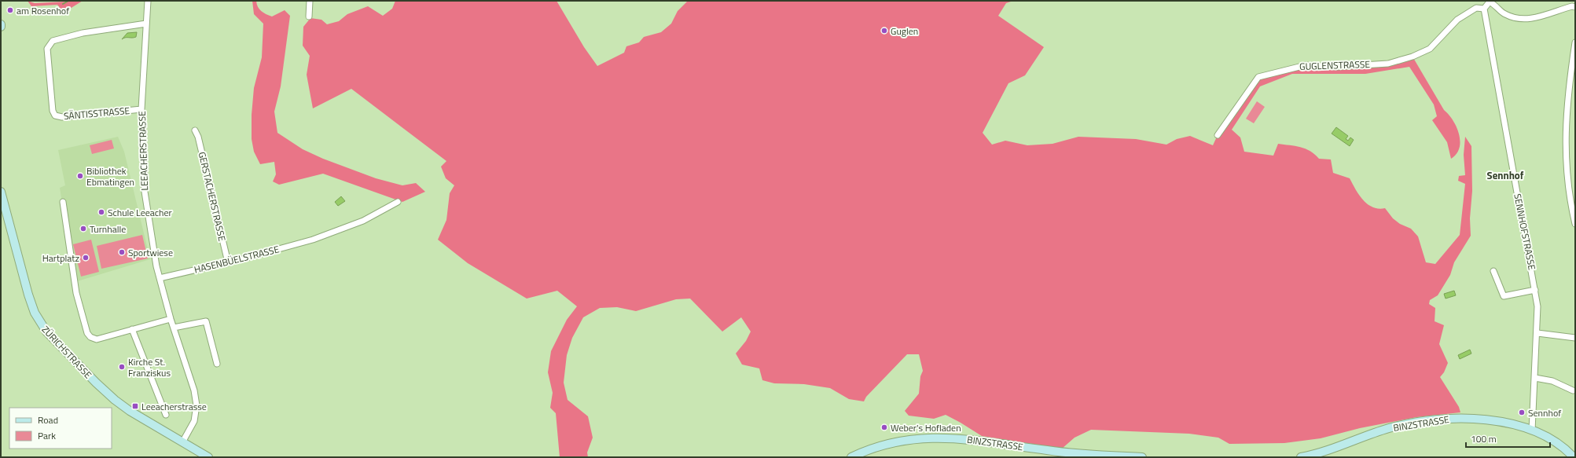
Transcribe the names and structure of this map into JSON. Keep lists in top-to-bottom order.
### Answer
{
  "streets": {
    "main road": ["ZÜRICHSTRASSE", "BINZSTRASSE"],
    "street": [
      "GUGLENSTRASSE",
      "SÄNTISSTRASSE",
      "LEEACHERSTRASSE",
      "GERSTACHERSTRASSE",
      "SENNHOFSTRASSE",
      "HASENBÜELSTRASSE"
    ]
  },
  "crossings": [
    ["GUGLENSTRASSE", "SENNHOFSTRASSE"],
    ["SÄNTISSTRASSE", "LEEACHERSTRASSE"],
    ["LEEACHERSTRASSE", "HASENBÜELSTRASSE"],
    ["LEEACHERSTRASSE", "ZÜRICHSTRASSE"],
    ["GERSTACHERSTRASSE", "HASENBÜELSTRASSE"],
    ["SENNHOFSTRASSE", "BINZSTRASSE"]
  ],
  "districts": ["Sennhof"],
  "places": {
    "other": [
      "am Rosenhof",
      "Guglen",
      "Bibliothek Ebmatingen",
      "Schule Leeacher",
      "Turnhalle",
      "Sportwiese",
      "Hartplatz",
      "Kirche St. Franziskus",
      "Sennhof",
      "Weber's Hofladen"
    ],
    "transit": ["Leeacherstrasse"]
  },
  "legend": ["Road", "Park"],
  "scale_bar": "100 m"
}
